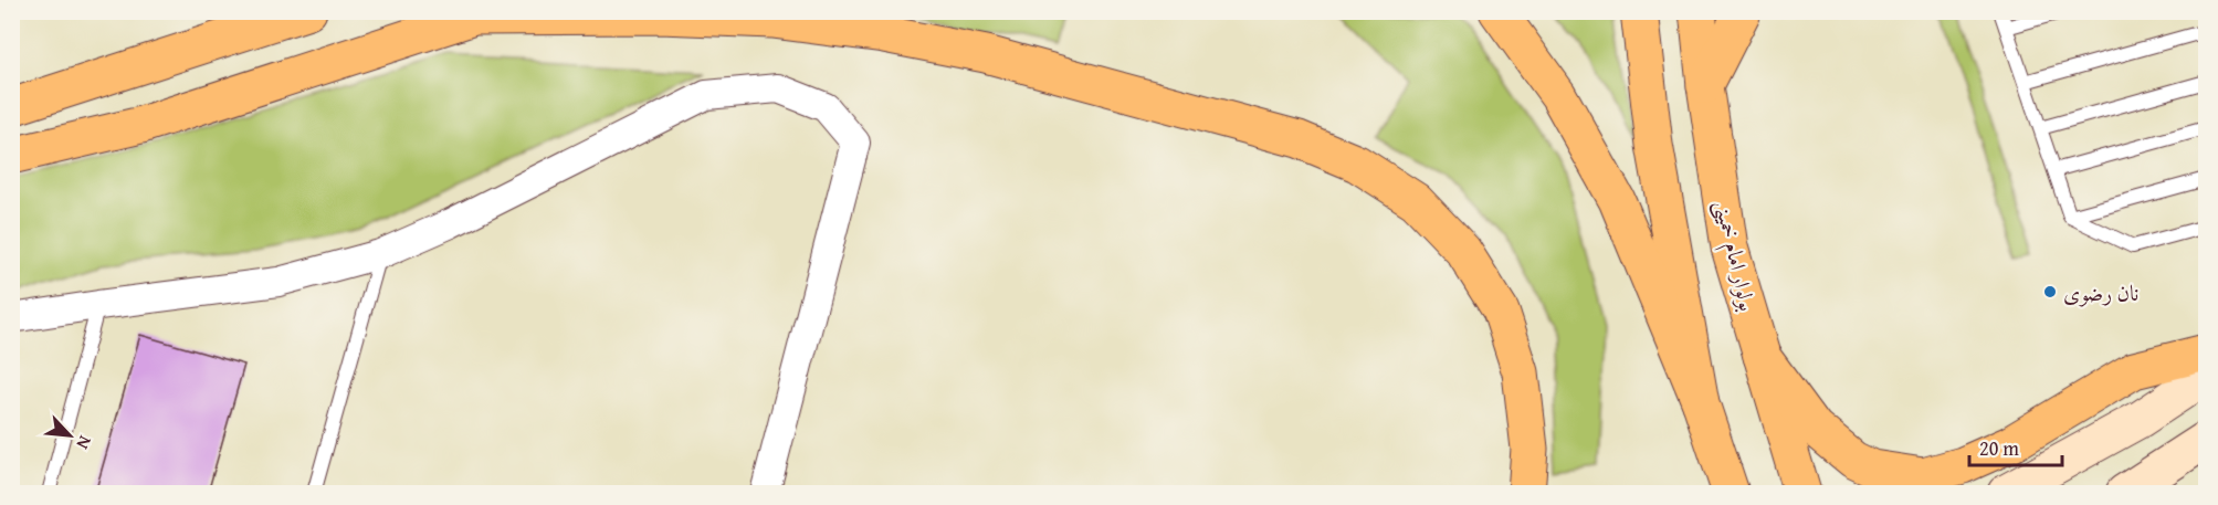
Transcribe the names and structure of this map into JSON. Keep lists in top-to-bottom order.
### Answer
{
  "streets": {
    "main road": ["بولوار امام خمینی"]
  },
  "places": ["نان رضوی"],
  "scale_bar": "20 m",
  "north": "bottom right"
}
